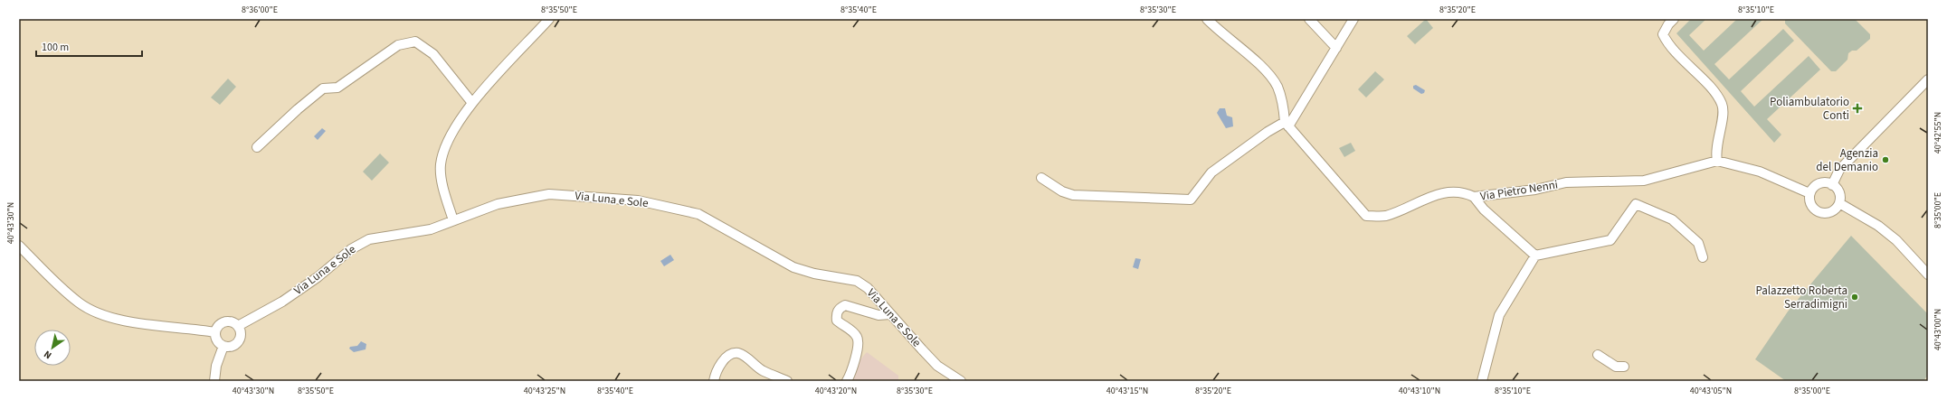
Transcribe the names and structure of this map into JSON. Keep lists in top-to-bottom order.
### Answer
{
  "streets": {
    "street": ["Via Pietro Nenni", "Via Luna e Sole"]
  },
  "places": {
    "health": ["Poliambulatorio Conti"],
    "other": ["Agenzia del Demanio", "Palazzetto Roberta Serradimigni"]
  },
  "scale_bar": "100 m",
  "north": "bottom left",
  "coordinates": [
    "8°36'00\"E",
    "8°35'50\"E",
    "8°35'40\"E",
    "8°35'30\"E",
    "8°35'20\"E",
    "8°35'10\"E",
    "40°42'55\"N",
    "8°35'00\"E",
    "40°43'30\"N",
    "40°43'00\"N",
    "40°43'25\"N",
    "40°43'20\"N",
    "40°43'15\"N",
    "40°43'10\"N",
    "40°43'05\"N"
  ]
}
